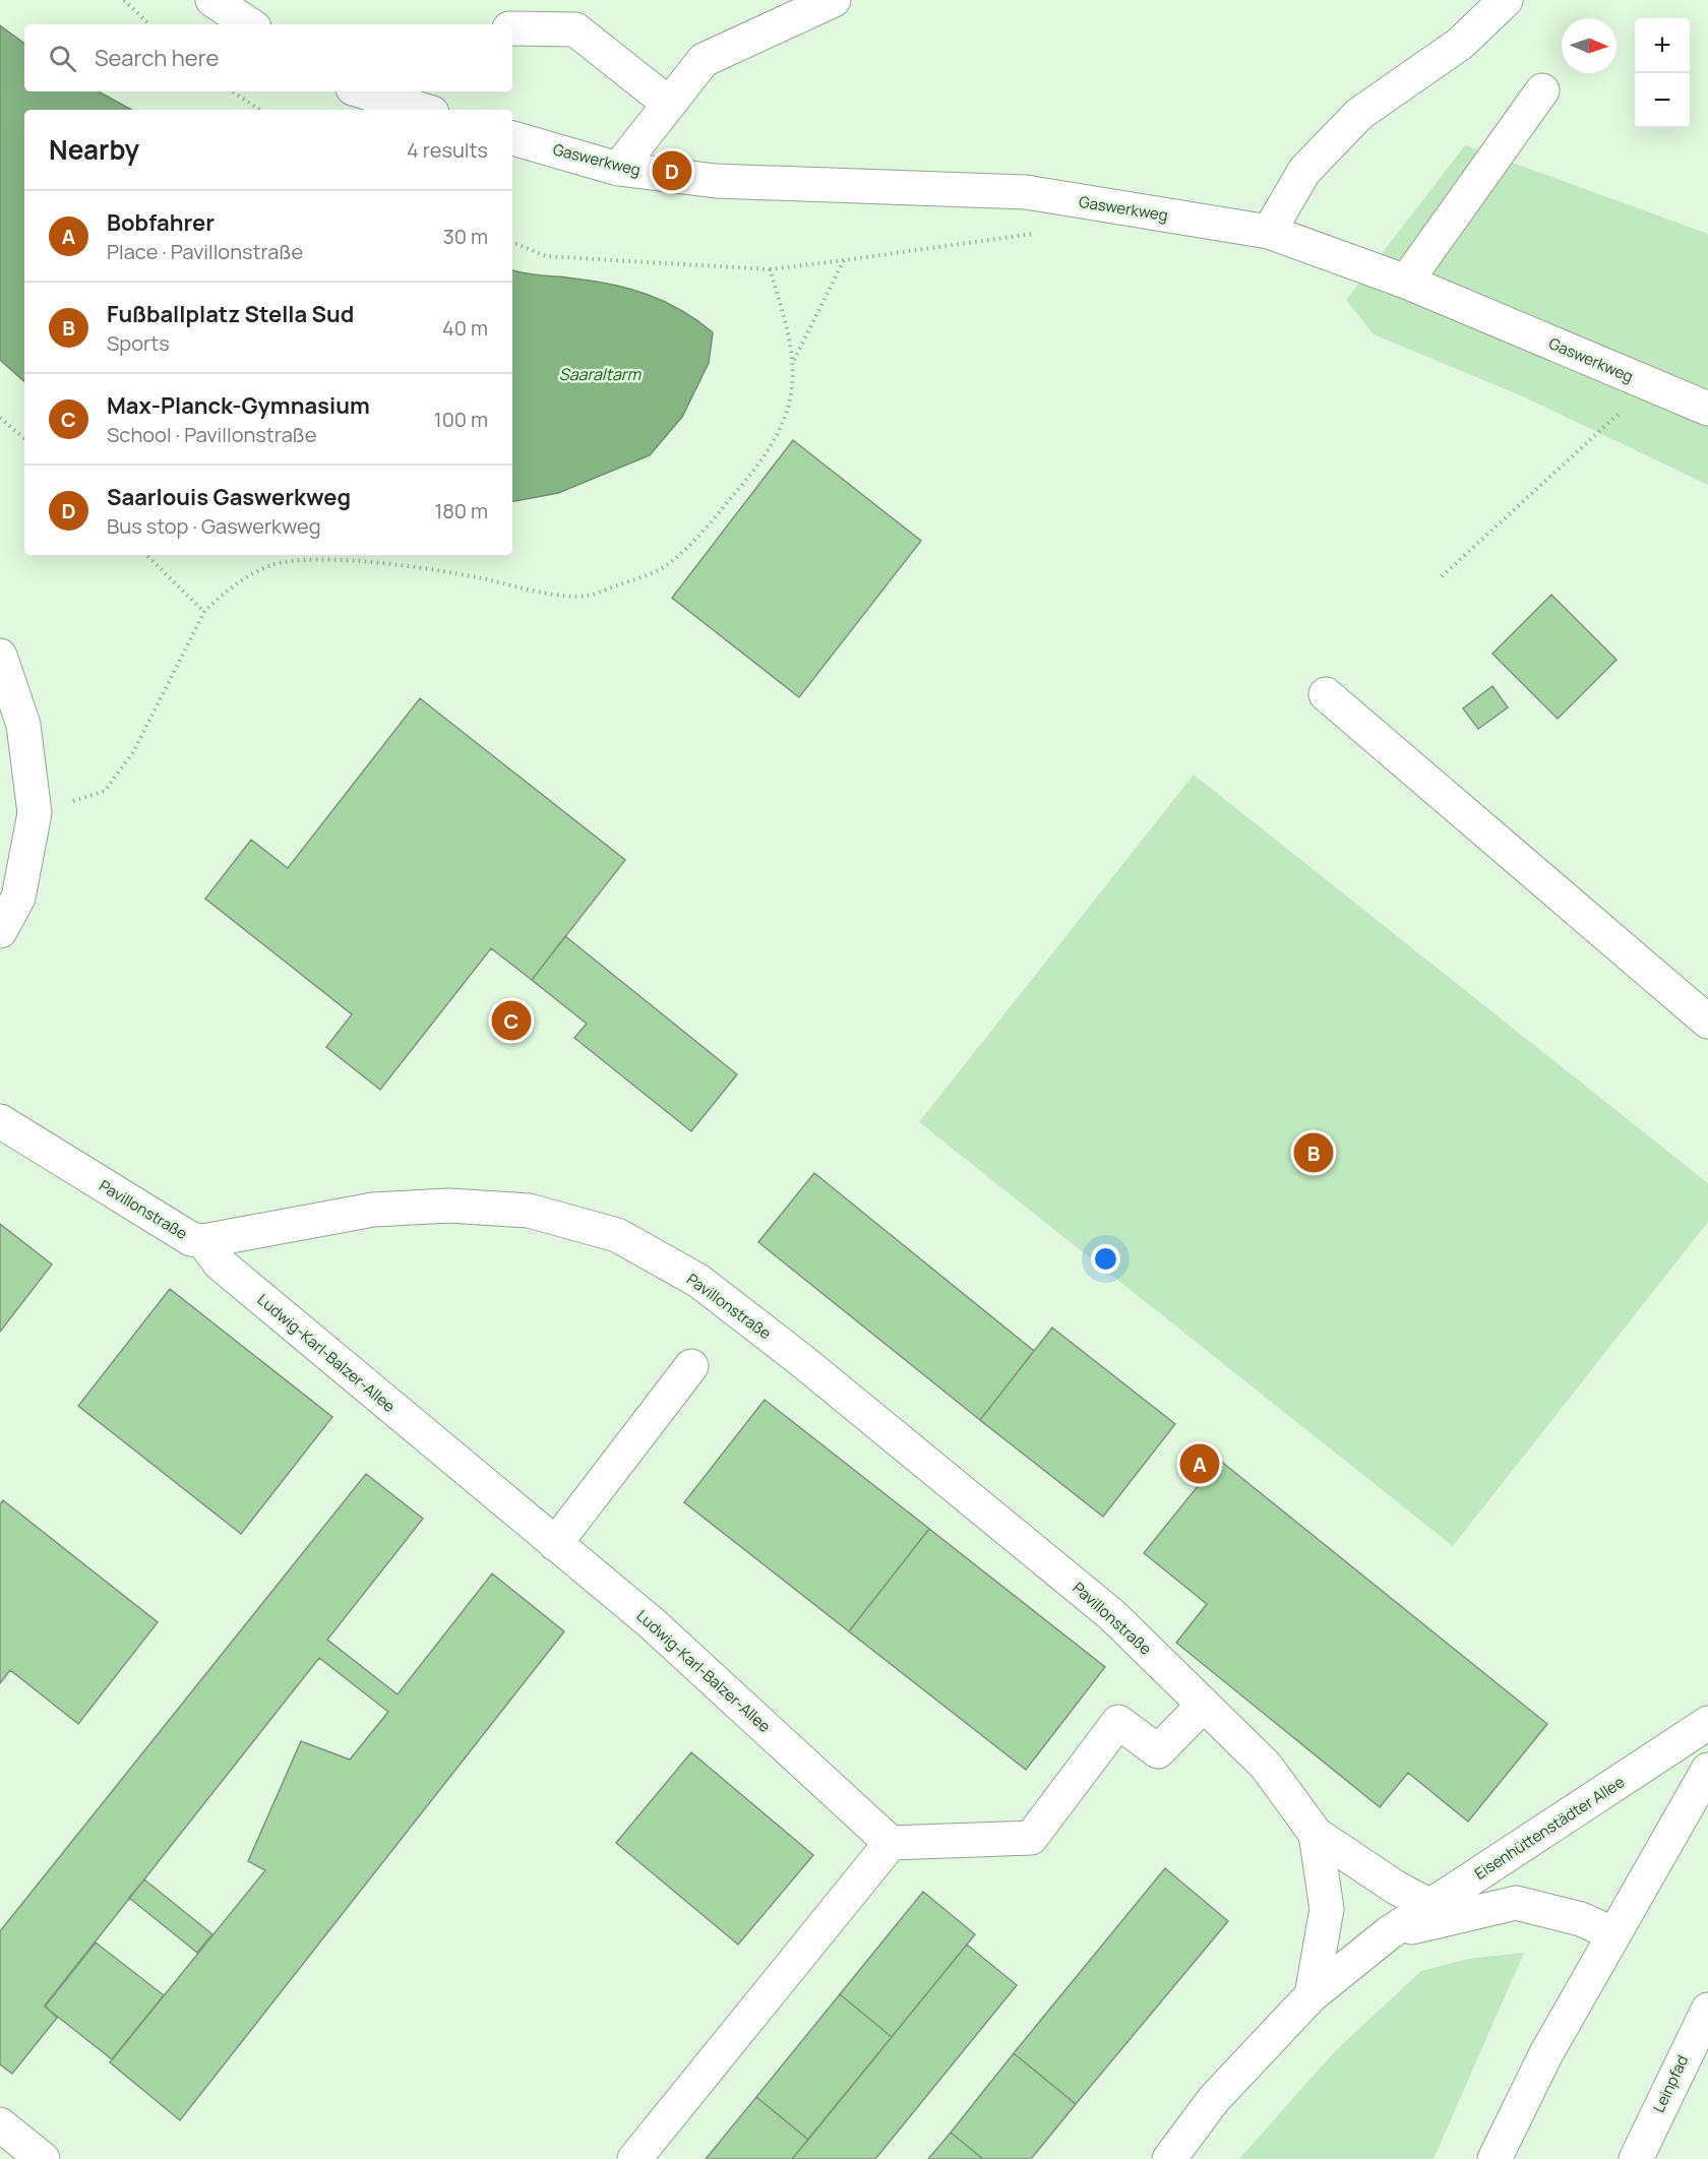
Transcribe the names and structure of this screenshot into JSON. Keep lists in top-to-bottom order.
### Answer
{
  "streets": {
    "street": [
      "Gaswerkweg",
      "Pavillonstraße",
      "Ludwig-Karl-Balzer-Allee",
      "Eisenhüttenstädter Allee",
      "Leinpfad"
    ]
  },
  "crossings": [
    ["Pavillonstraße", "Ludwig-Karl-Balzer-Allee"],
    ["Pavillonstraße", "Eisenhüttenstädter Allee"]
  ],
  "water": ["Saaraltarm"],
  "north": "right",
  "page": {
    "map_buttons": ["+", "−"],
    "search": "Search here",
    "heading": ["Nearby", "4 results"],
    "pins": [
      "D",
      "C",
      "B",
      "A"
    ],
    "list": [
      {
        "mark": "A",
        "name": "Bobfahrer",
        "note": "Place · Pavillonstraße",
        "value": "30 m"
      },
      {
        "mark": "B",
        "name": "Fußballplatz Stella Sud",
        "note": "Sports",
        "value": "40 m"
      },
      {
        "mark": "C",
        "name": "Max-Planck-Gymnasium",
        "note": "School · Pavillonstraße",
        "value": "100 m"
      },
      {
        "mark": "D",
        "name": "Saarlouis Gaswerkweg",
        "note": "Bus stop · Gaswerkweg",
        "value": "180 m"
      }
    ]
  }
}
